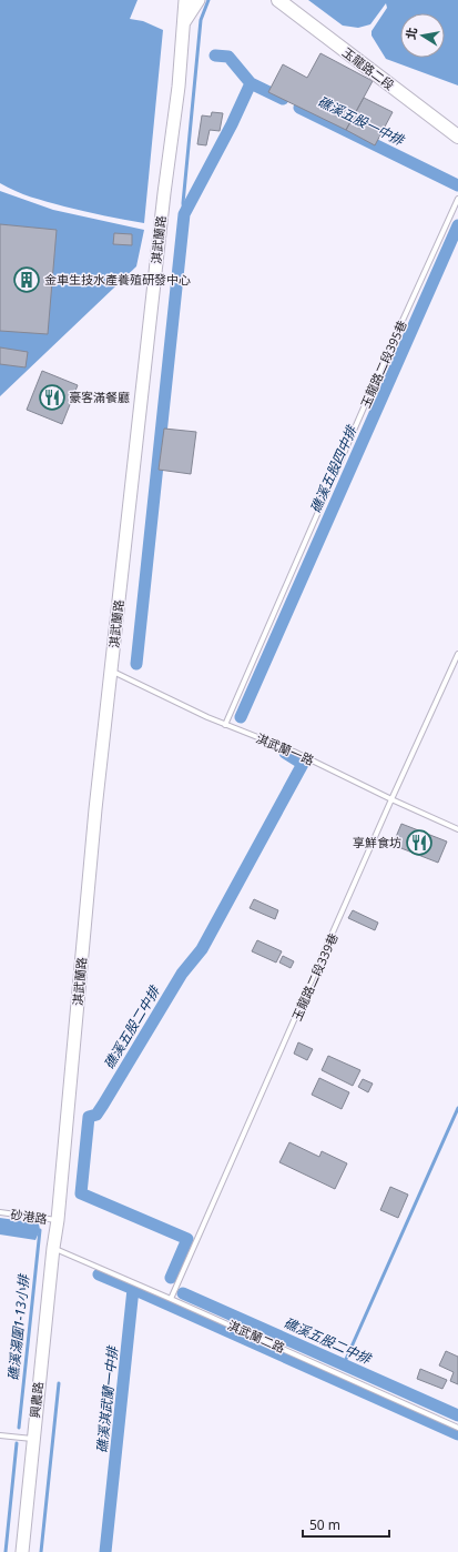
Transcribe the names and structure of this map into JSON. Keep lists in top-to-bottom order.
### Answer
{
  "streets": {
    "main road": ["玉龍路二段"],
    "street": ["淇武蘭路", "興農路"],
    "lane": [
      "玉龍路二段395巷",
      "淇武蘭一路",
      "玉龍路二段339巷",
      "砂港路",
      "淇武蘭二路"
    ]
  },
  "crossings": [
    ["淇武蘭路", "淇武蘭一路"],
    ["淇武蘭路", "砂港路"],
    ["淇武蘭路", "淇武蘭二路"],
    ["淇武蘭路", "興農路"],
    ["玉龍路二段395巷", "淇武蘭一路"],
    ["淇武蘭一路", "玉龍路二段339巷"],
    ["玉龍路二段339巷", "淇武蘭二路"],
    ["淇武蘭二路", "興農路"]
  ],
  "water": [
    "礁溪五股一中排",
    "礁溪五股四中排",
    "礁溪五股二中排",
    "礁溪湯圍1-13小排",
    "礁溪淇武蘭一中排"
  ],
  "places": {
    "building": ["金車生技水產養殖研發中心"],
    "restaurant": ["豪客滿餐廳", "享鮮食坊"]
  },
  "scale_bar": "50 m",
  "north": "left"
}
